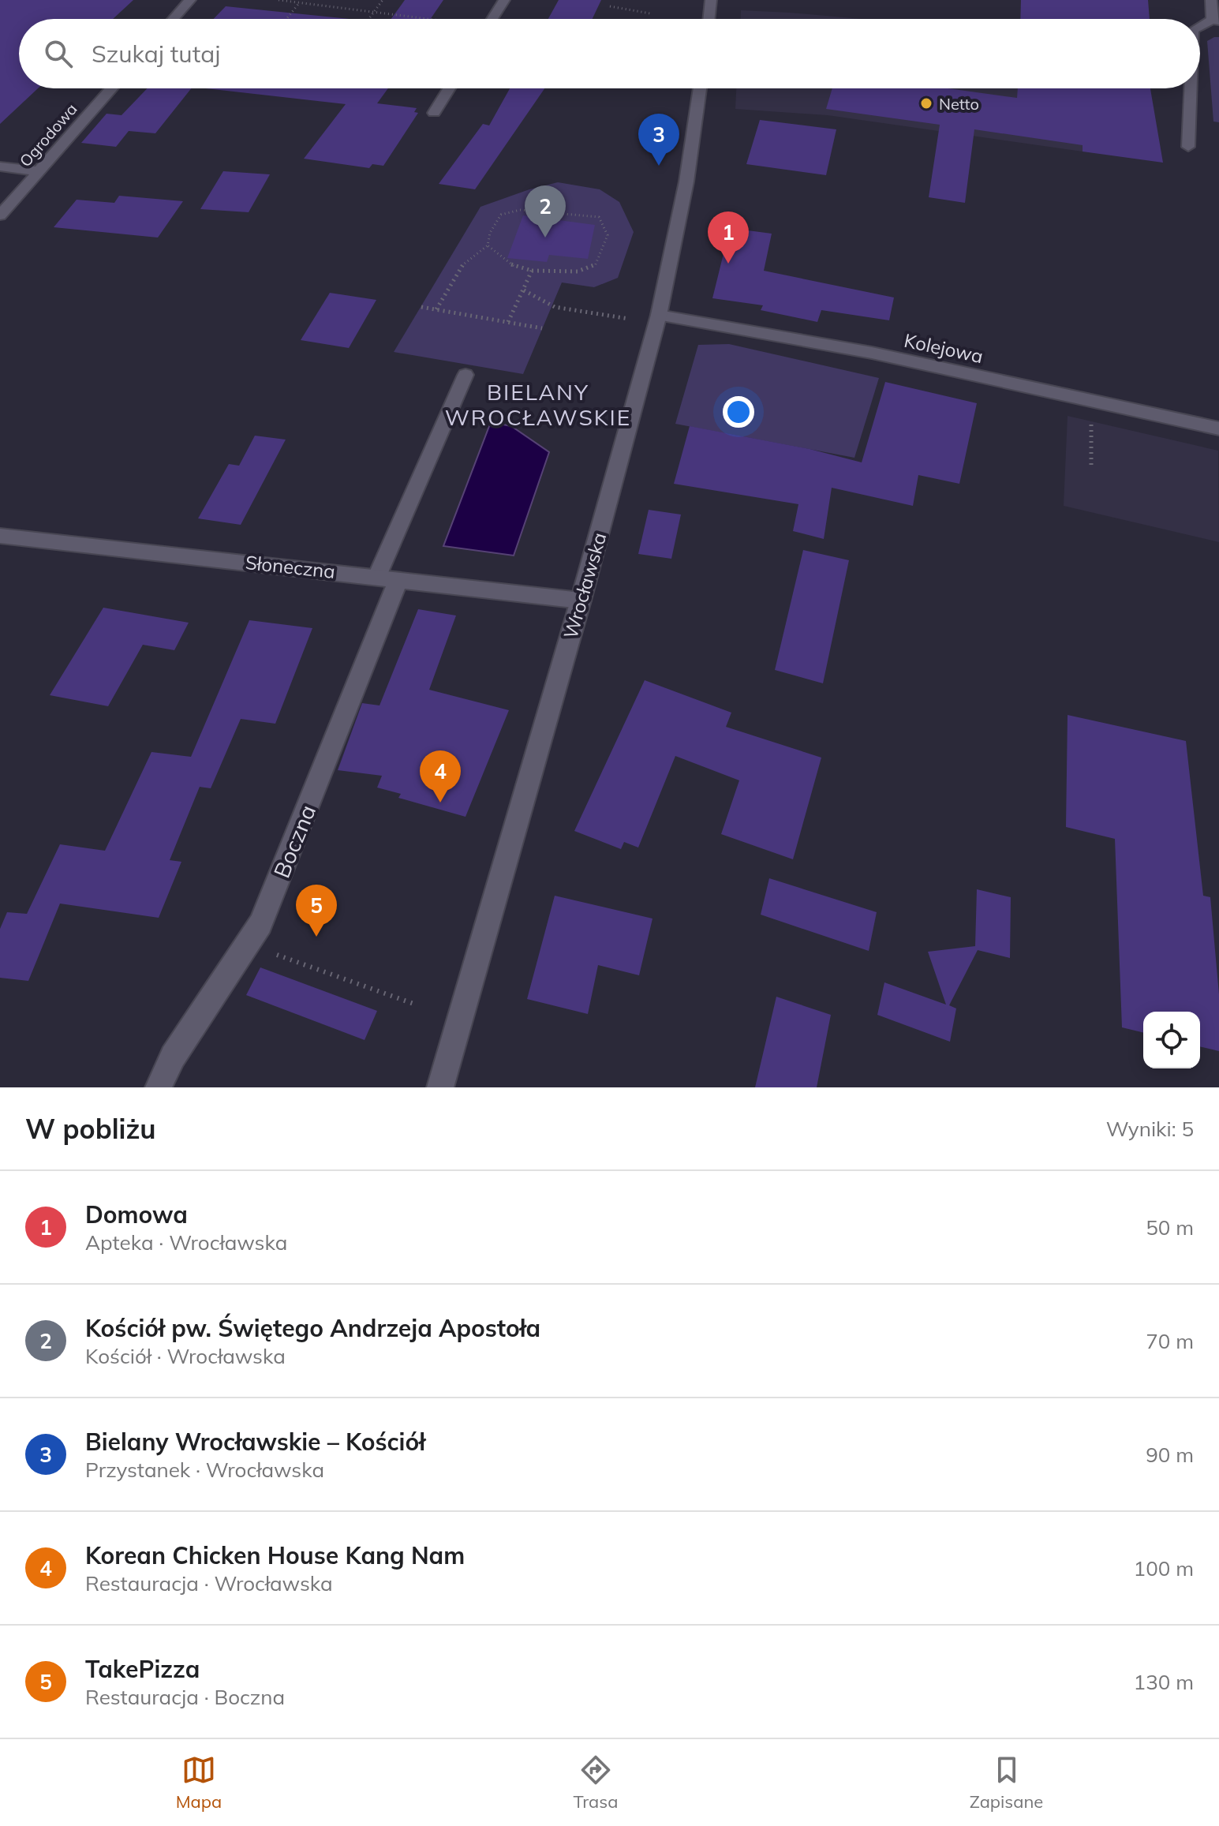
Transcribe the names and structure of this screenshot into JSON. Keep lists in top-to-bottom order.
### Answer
{
  "streets": {
    "street": [
      "Ogrodowa",
      "Kolejowa",
      "Słoneczna",
      "Wrocławska",
      "Boczna"
    ]
  },
  "crossings": [
    ["Kolejowa", "Wrocławska"],
    ["Słoneczna", "Wrocławska"],
    ["Słoneczna", "Boczna"]
  ],
  "districts": ["BIELANY WROCŁAWSKIE"],
  "places": ["Netto"],
  "page": {
    "search": "Szukaj tutaj",
    "pins": [
      "3",
      "2",
      "1",
      "4",
      "5"
    ],
    "heading": ["W pobliżu", "Wyniki: 5"],
    "list": [
      {
        "mark": "1",
        "name": "Domowa",
        "note": "Apteka · Wrocławska",
        "value": "50 m"
      },
      {
        "mark": "2",
        "name": "Kościół pw. Świętego Andrzeja Apostoła",
        "note": "Kościół · Wrocławska",
        "value": "70 m"
      },
      {
        "mark": "3",
        "name": "Bielany Wrocławskie – Kościół",
        "note": "Przystanek · Wrocławska",
        "value": "90 m"
      },
      {
        "mark": "4",
        "name": "Korean Chicken House Kang Nam",
        "note": "Restauracja · Wrocławska",
        "value": "100 m"
      },
      {
        "mark": "5",
        "name": "TakePizza",
        "note": "Restauracja · Boczna",
        "value": "130 m"
      }
    ],
    "nav": ["Mapa", "Trasa", "Zapisane"]
  }
}
